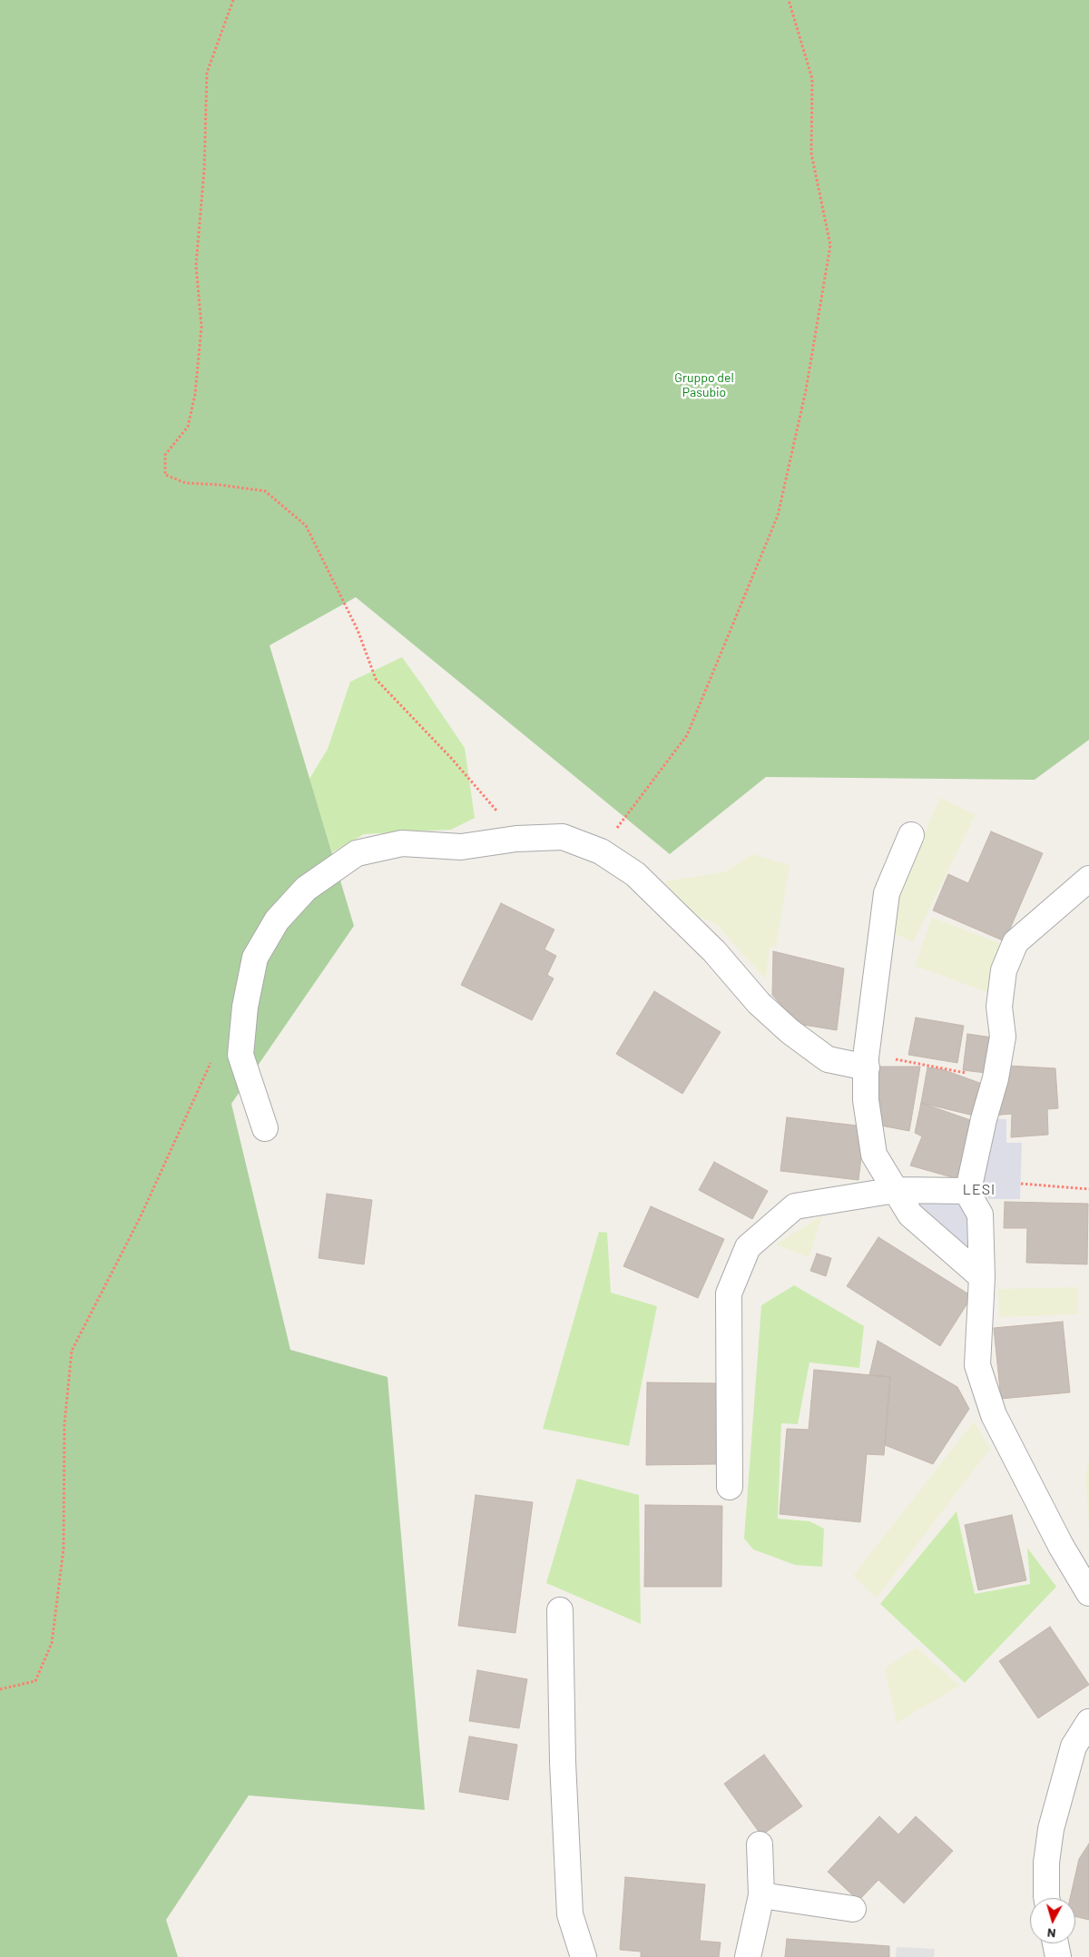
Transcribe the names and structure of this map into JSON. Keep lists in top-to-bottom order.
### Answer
{
  "districts": ["LESI"],
  "parks": ["Gruppo del Pasubio"],
  "north": "bottom"
}
